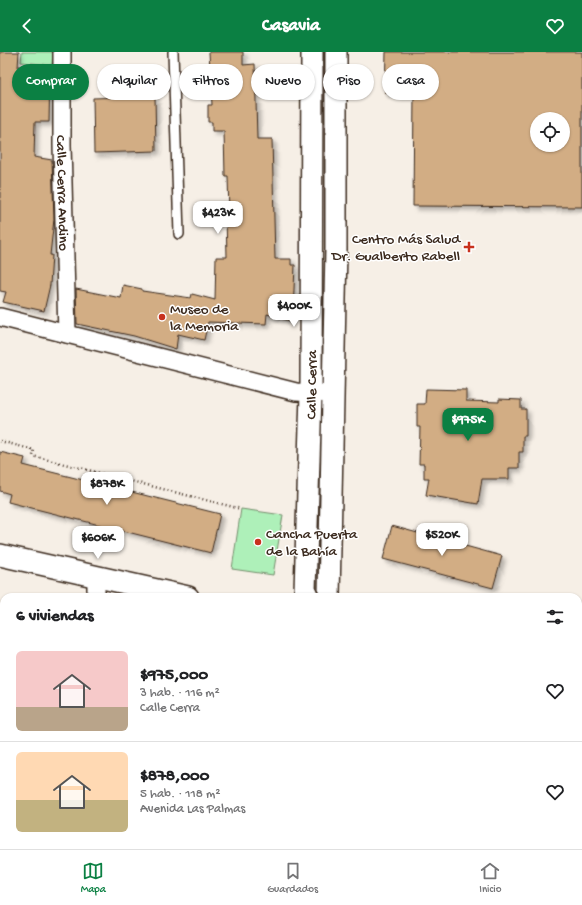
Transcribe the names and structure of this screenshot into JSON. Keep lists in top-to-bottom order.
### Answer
{
  "streets": {
    "street": ["Calle Cerra Andino", "Calle Cerra"]
  },
  "places": {
    "health": ["Centro Más Salud Dr. Gualberto Rabell"],
    "other": ["Museo de la Memoria", "Cancha Puerta de la Bahía"]
  },
  "page": {
    "header": "Casavia",
    "chip": [
      "Comprar",
      "Alquilar",
      "Filtros",
      "Nuevo",
      "Piso",
      "Casa"
    ],
    "price": [
      "$423K",
      "$400K",
      "$975K",
      "$878K",
      "$520K",
      "$606K"
    ],
    "heading": "6 viviendas",
    "list": [
      {
        "name": "$975,000",
        "note": "3 hab. · 116 m² · Calle Cerra"
      },
      {
        "name": "$878,000",
        "note": "5 hab. · 118 m² · Avenida Las Palmas"
      }
    ],
    "tabs": ["Mapa", "Guardados", "Inicio"]
  }
}
